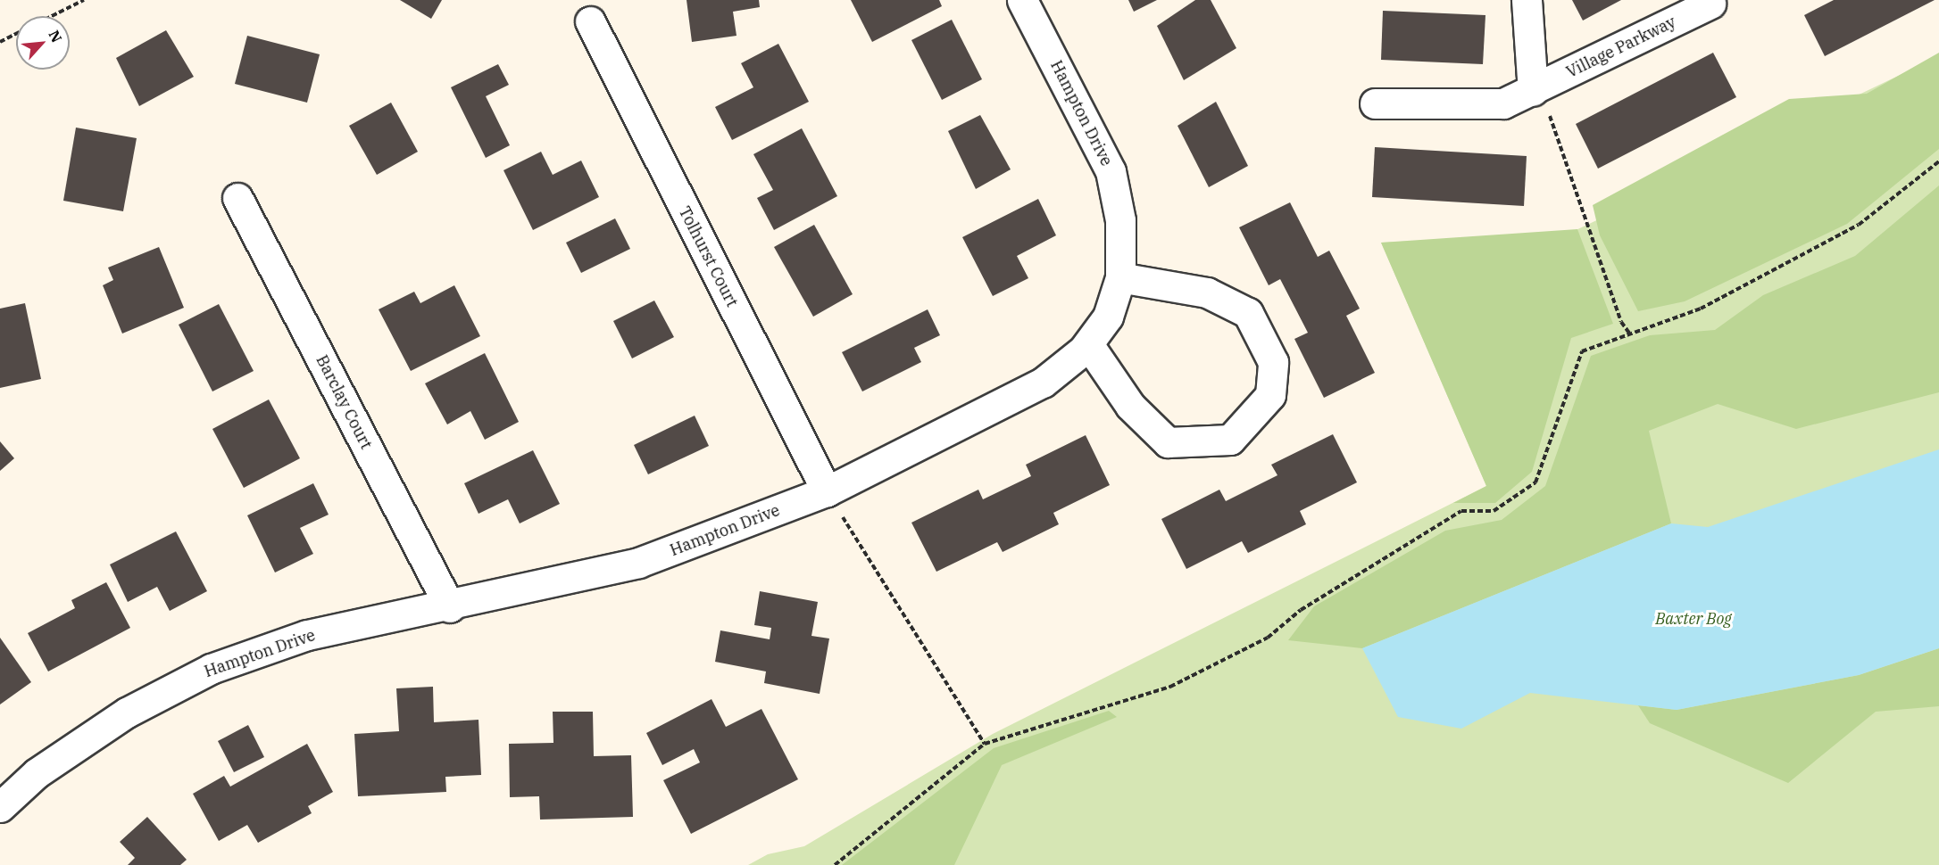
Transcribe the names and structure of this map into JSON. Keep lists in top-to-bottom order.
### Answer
{
  "streets": {
    "street": [
      "Village Parkway",
      "Hampton Drive",
      "Tolhurst Court",
      "Barclay Court"
    ]
  },
  "crossings": [
    ["Hampton Drive", "Tolhurst Court"],
    ["Hampton Drive", "Barclay Court"]
  ],
  "parks": ["Baxter Bog"],
  "north": "top right"
}
